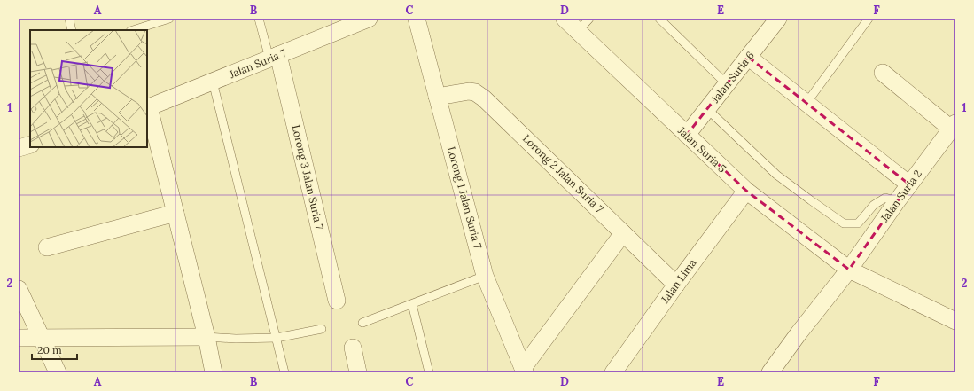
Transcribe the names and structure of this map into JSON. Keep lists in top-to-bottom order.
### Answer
{
  "streets": {
    "street": [
      "Jalan Suria 7",
      "Jalan Suria 6",
      "Jalan Suria 5",
      "Lorong 2 Jalan Suria 7",
      "Lorong 3 Jalan Suria 7",
      "Jalan Suria 2",
      "Lorong 1 Jalan Suria 7",
      "Jalan Lima"
    ]
  },
  "crossings": [
    ["Jalan Suria 7", "Lorong 3 Jalan Suria 7"],
    ["Jalan Suria 6", "Jalan Suria 5"],
    ["Jalan Suria 5", "Jalan Suria 2"],
    ["Jalan Suria 5", "Jalan Lima"],
    ["Lorong 2 Jalan Suria 7", "Lorong 1 Jalan Suria 7"],
    ["Lorong 2 Jalan Suria 7", "Jalan Lima"]
  ],
  "scale_bar": "20 m",
  "grid": {
    "columns": [
      "A",
      "B",
      "C",
      "D",
      "E",
      "F"
    ],
    "rows": ["1", "2"]
  }
}
